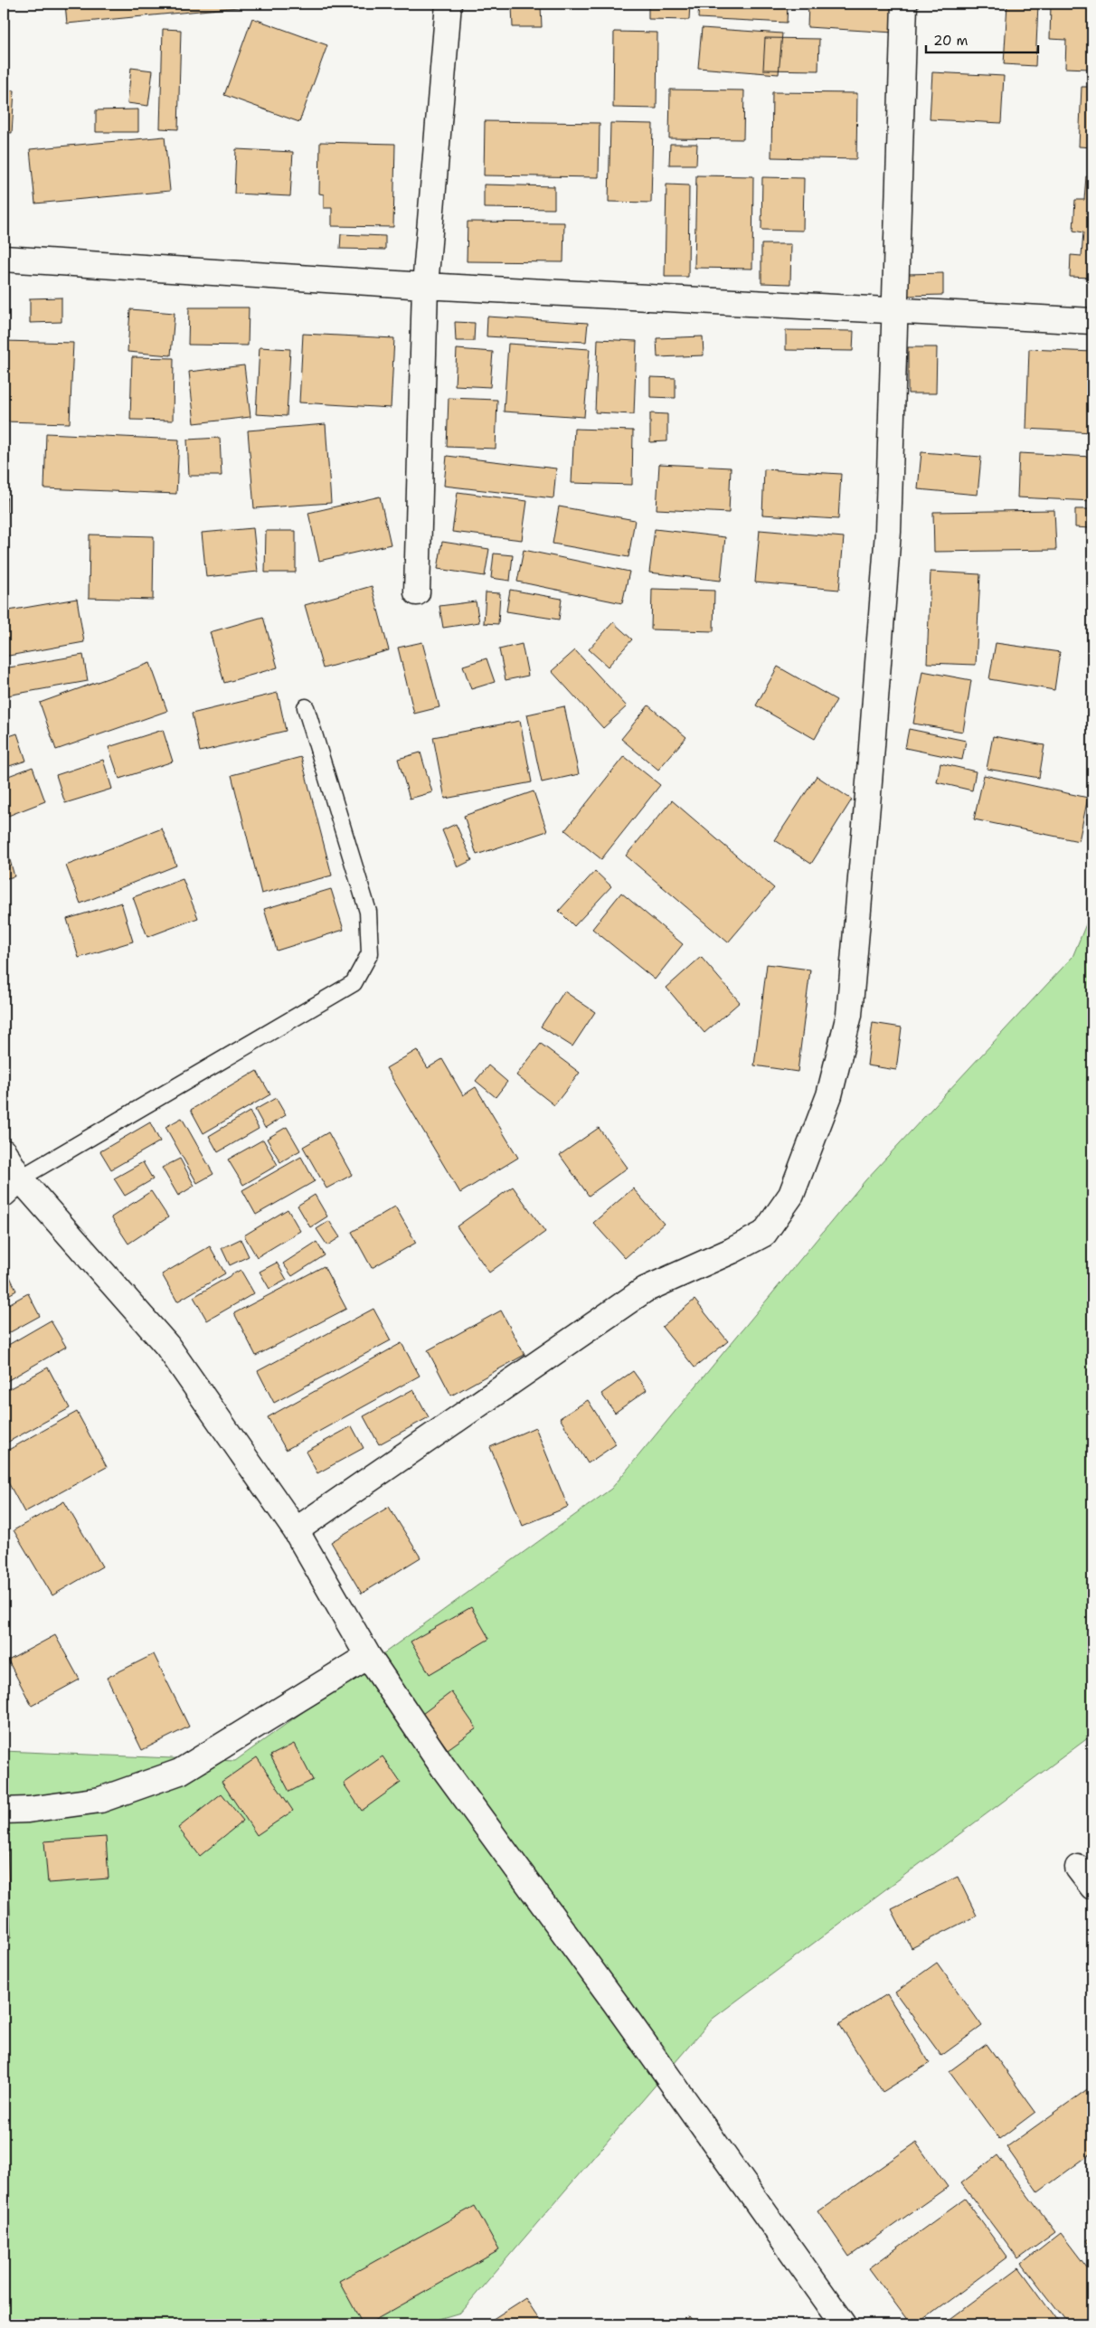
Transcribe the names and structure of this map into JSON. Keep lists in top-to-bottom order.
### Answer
{
  "scale_bar": "20 m"
}
